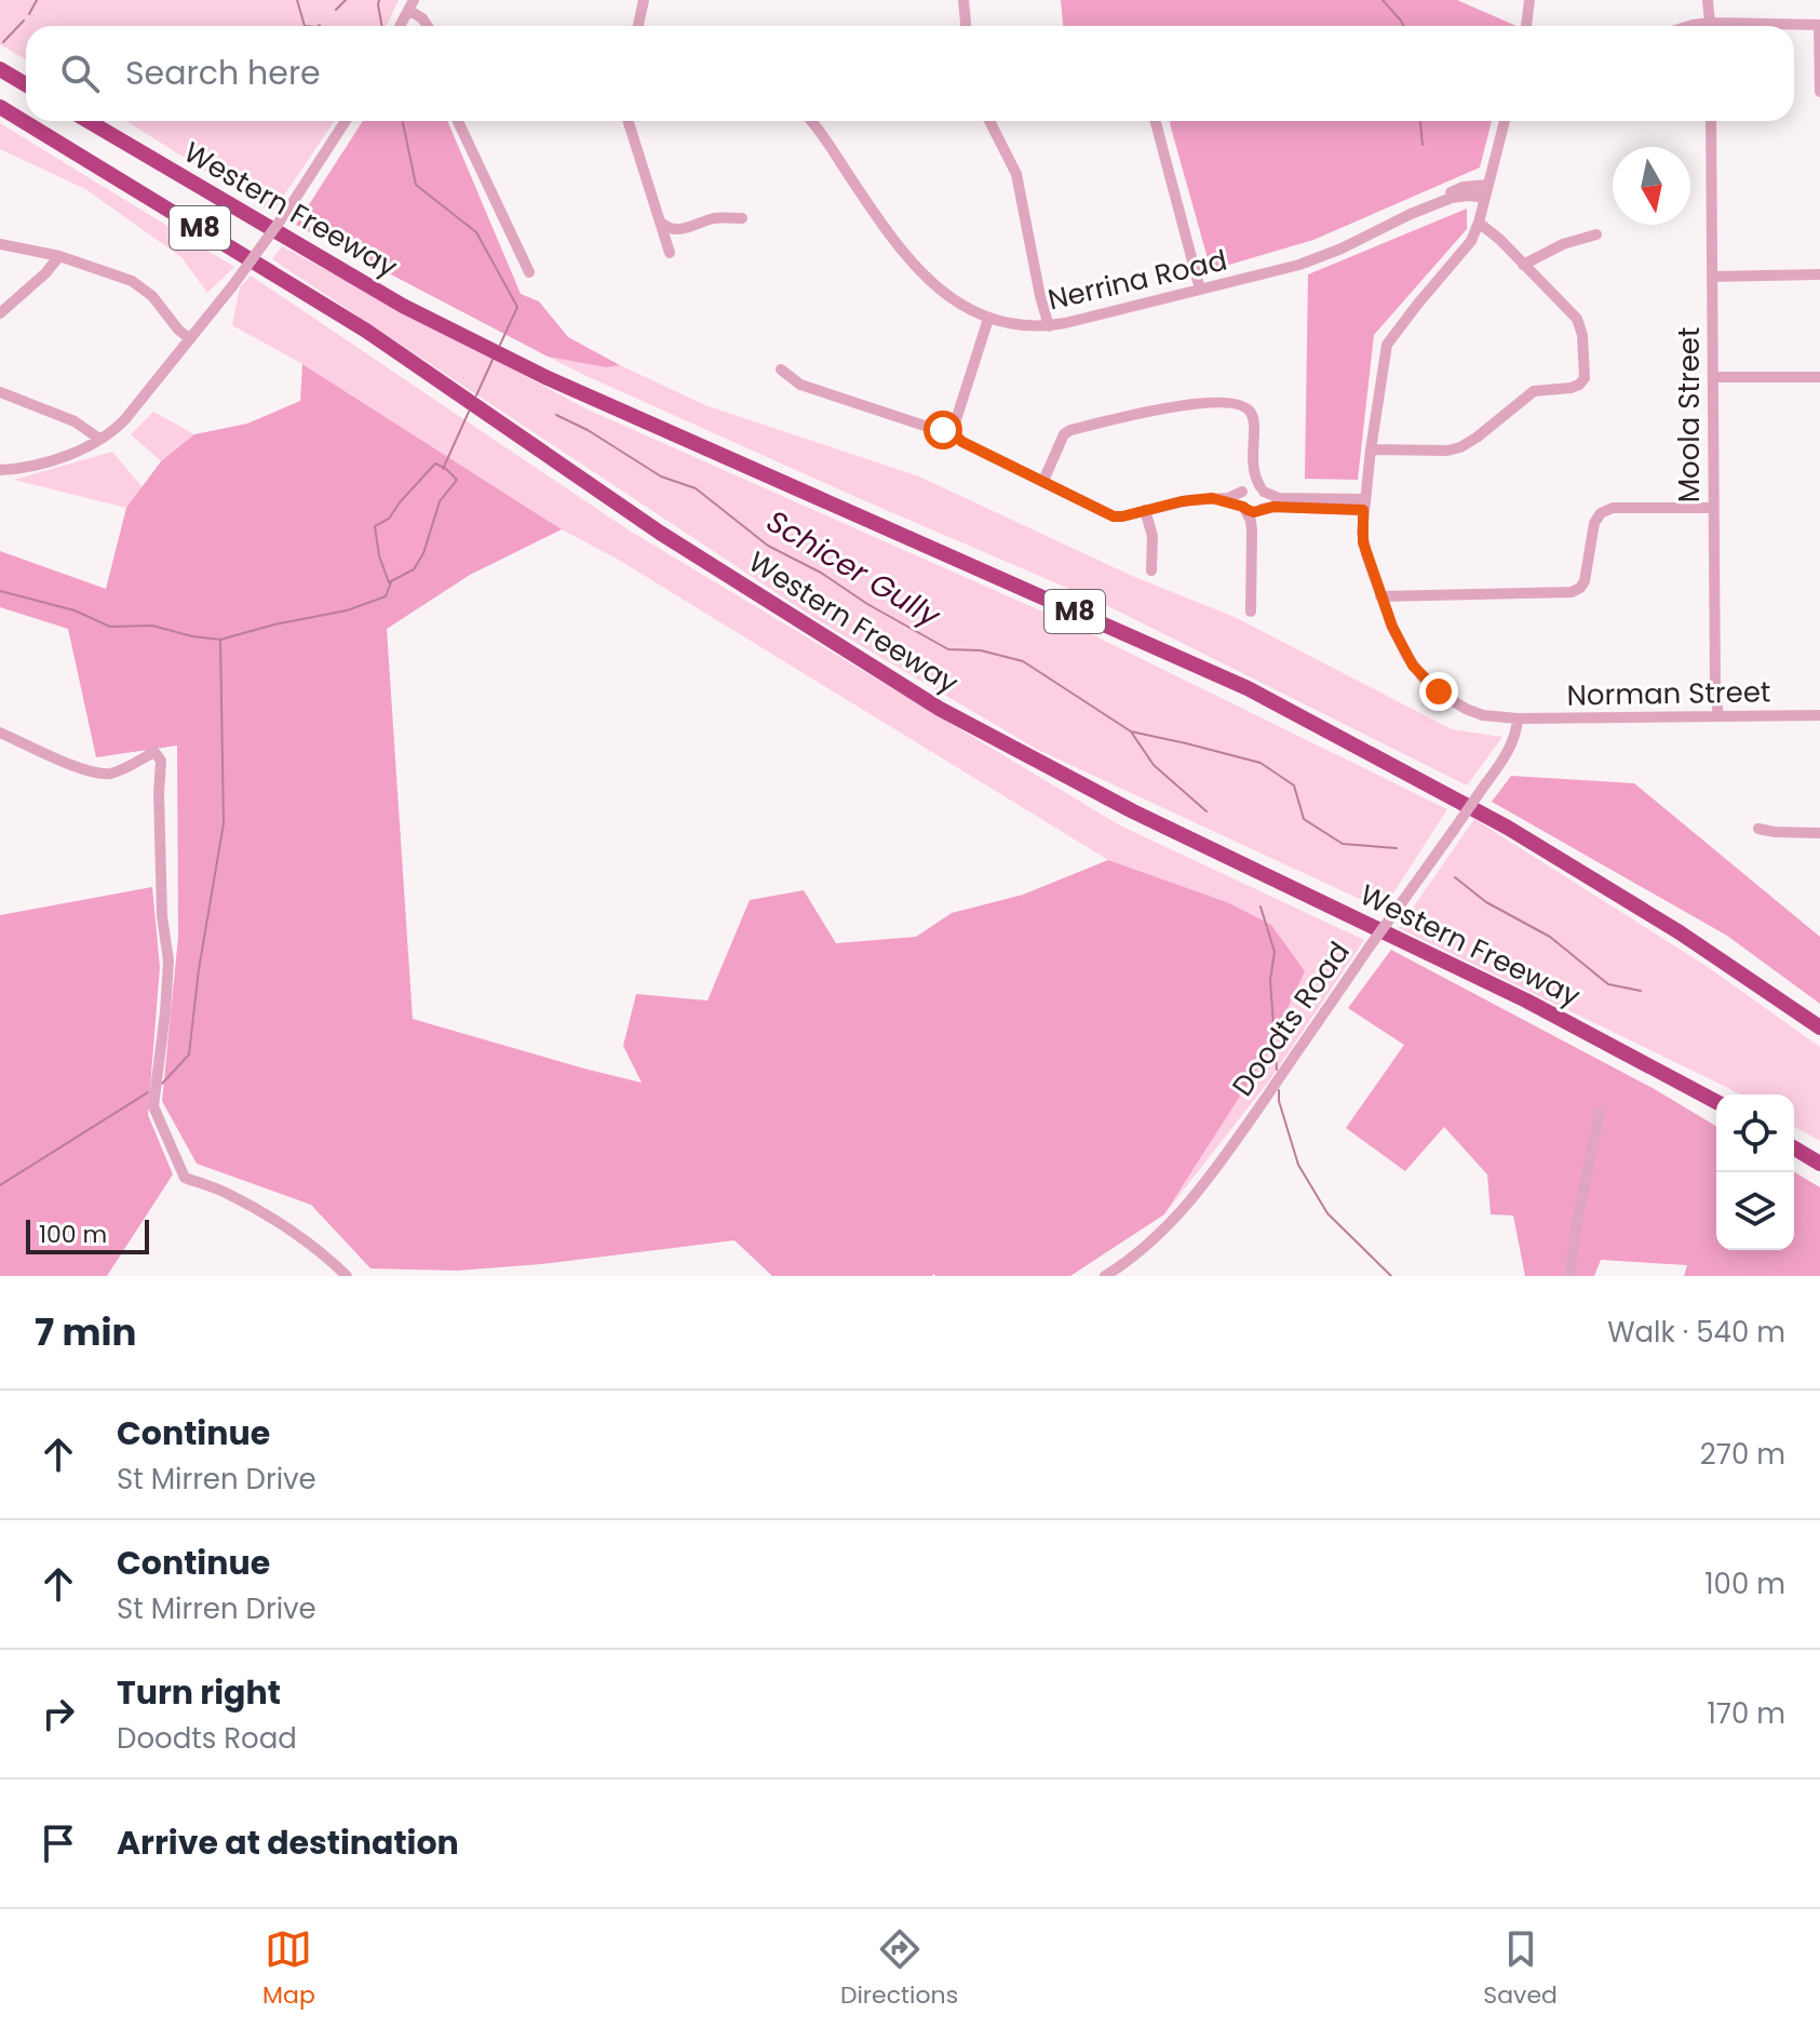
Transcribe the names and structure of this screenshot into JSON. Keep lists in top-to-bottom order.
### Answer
{
  "streets": {
    "highway": ["Western Freeway", "M8"],
    "street": [
      "Nerrina Road",
      "Moola Street",
      "Norman Street",
      "Doodts Road"
    ]
  },
  "crossings": [
    ["Moola Street", "Norman Street"],
    ["Norman Street", "Doodts Road"]
  ],
  "water": ["Schicer Gully"],
  "scale_bar": "100 m",
  "north": "bottom",
  "page": {
    "search": "Search here",
    "scale": "100 m",
    "heading": ["7 min", "Walk · 540 m"],
    "list": [
      ["Continue", "St Mirren Drive", "270 m"],
      ["Continue", "St Mirren Drive", "100 m"],
      ["Turn right", "Doodts Road", "170 m"],
      "Arrive at destination"
    ],
    "nav": ["Map", "Directions", "Saved"]
  }
}
